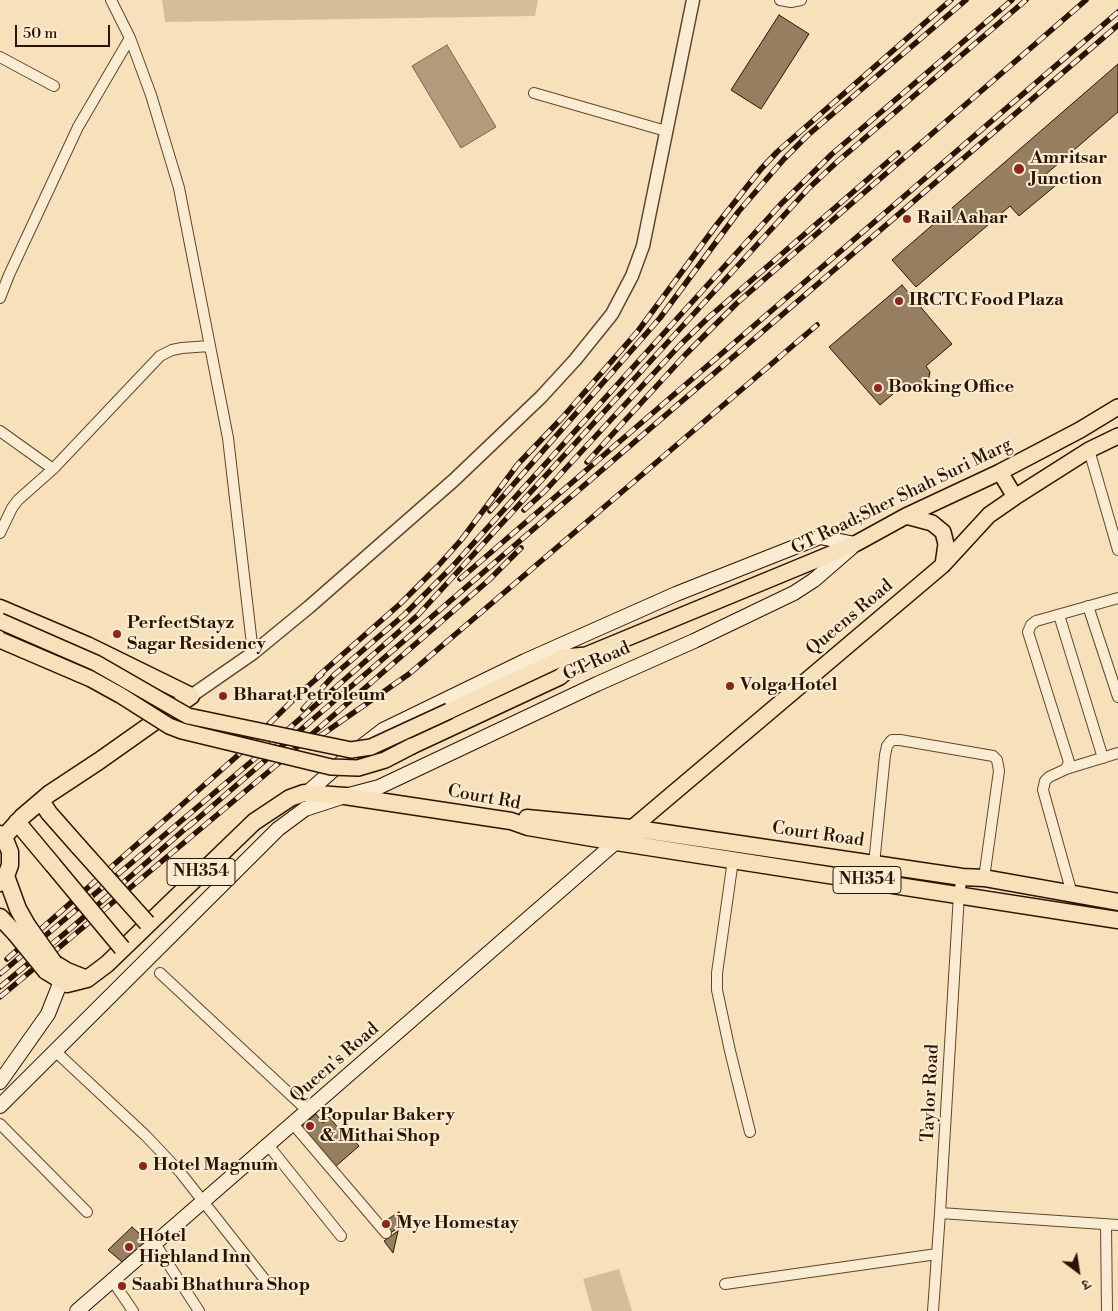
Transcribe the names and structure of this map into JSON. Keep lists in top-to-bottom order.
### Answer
{
  "streets": {
    "highway": ["Court Rd", "Court Road", "NH354"],
    "main road": [
      "GT Road;Sher Shah Suri Marg",
      "Queens Road",
      "GT Road",
      "Queen's Road"
    ],
    "street": ["Taylor Road"]
  },
  "crossings": [
    ["GT Road;Sher Shah Suri Marg", "GT Road"],
    ["Queens Road", "Court Rd"],
    ["Queens Road", "Court Road"],
    ["Queens Road", "Queen's Road"],
    ["GT Road", "Court Rd"],
    ["GT Road", "NH354"],
    ["Court Rd", "Court Road"],
    ["Court Rd", "NH354"],
    ["Court Rd", "Queen's Road"],
    ["Court Road", "Queen's Road"],
    ["Court Road", "Taylor Road"]
  ],
  "places": [
    "Amritsar Junction",
    "Rail Aahar",
    "IRCTC Food Plaza",
    "Booking Office",
    "PerfectStayz Sagar Residency",
    "Volga Hotel",
    "Bharat Petroleum",
    "Popular Bakery & Mithai Shop",
    "Hotel Magnum",
    "Mye Homestay",
    "Hotel Highland Inn",
    "Saabi Bhathura Shop"
  ],
  "scale_bar": "50 m",
  "north": "bottom right"
}
